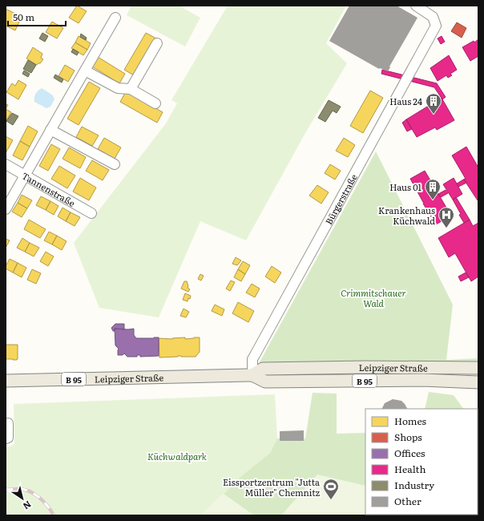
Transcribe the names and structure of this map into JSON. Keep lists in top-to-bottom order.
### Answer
{
  "streets": {
    "main road": ["Leipziger Straße", "B 95"],
    "street": ["Tannenstraße", "Bürgerstraße"]
  },
  "crossings": [
    ["Bürgerstraße", "Leipziger Straße"]
  ],
  "parks": ["Crimmitschauer Wald", "Küchwaldpark"],
  "places": {
    "building": ["Haus 24", "Haus 01"],
    "hospital": ["Krankenhaus Küchwald"],
    "sports": ["Eissportzentrum \"Jutta Müller\" Chemnitz"]
  },
  "legend": [
    "Homes",
    "Shops",
    "Offices",
    "Health",
    "Industry",
    "Other"
  ],
  "scale_bar": "50 m",
  "north": "bottom right"
}
